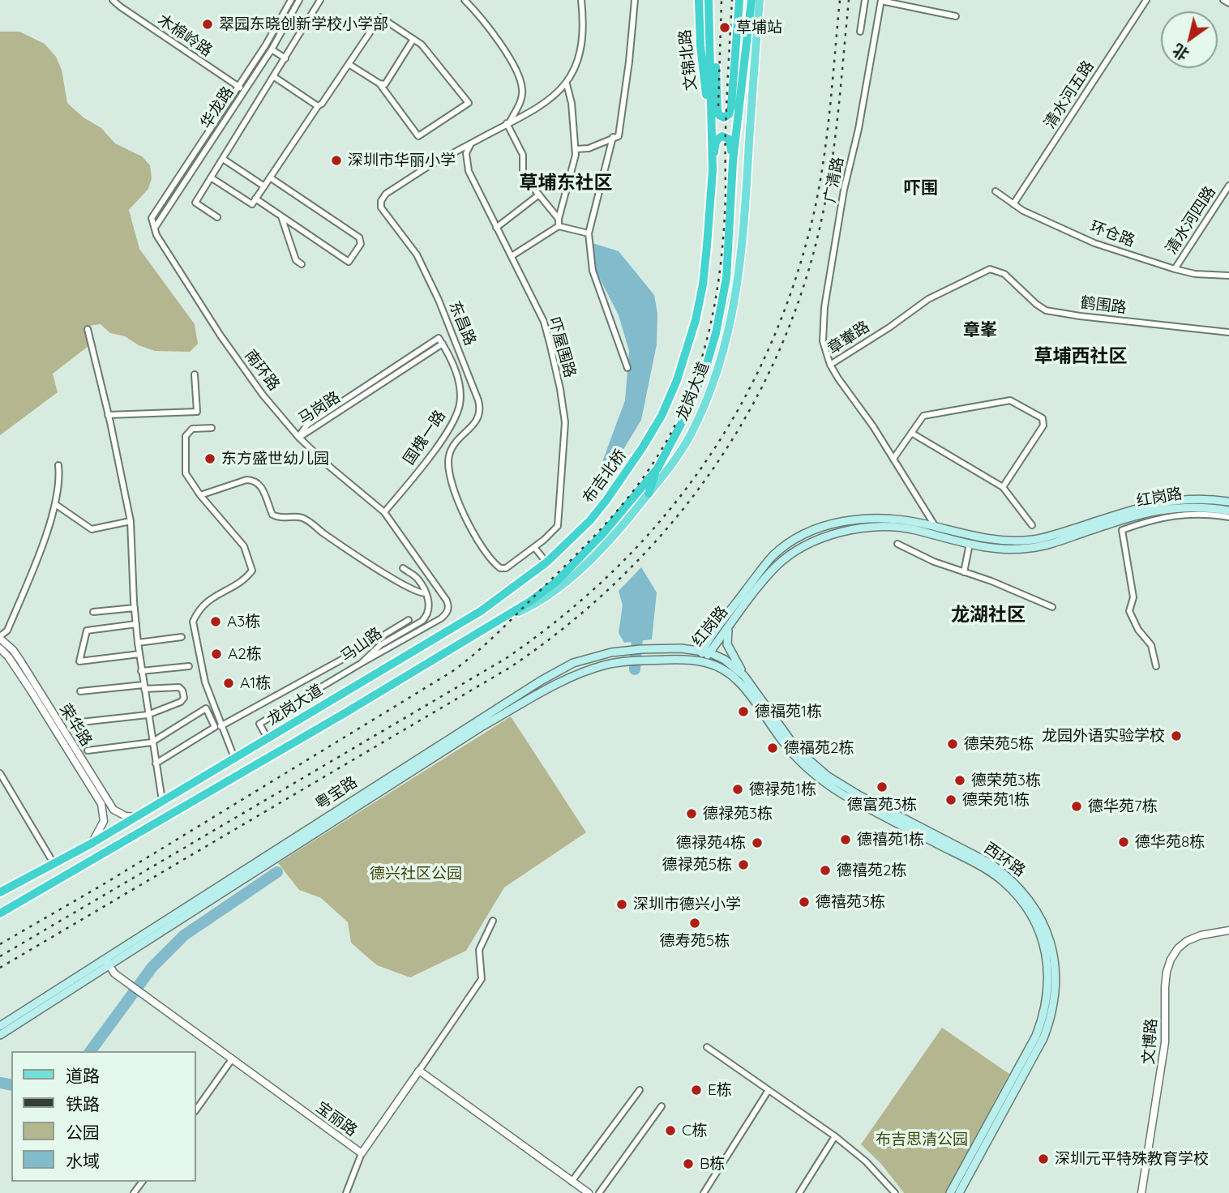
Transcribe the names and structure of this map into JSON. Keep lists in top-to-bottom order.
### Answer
{
  "streets": {
    "highway": ["文锦北路", "龙岗大道", "布吉北桥"],
    "main road": ["红岗路", "粤宝路", "西环路"],
    "street": [
      "木棉岭路",
      "清水河五路",
      "华龙路",
      "广清路",
      "清水河四路",
      "环仓路",
      "鹤围路",
      "东昌路",
      "章輋路",
      "吓屋围路",
      "南环路",
      "马岗路",
      "国槐一路",
      "马山路",
      "荣华路",
      "文博路",
      "宝丽路"
    ]
  },
  "crossings": [
    ["木棉岭路", "华龙路"],
    ["文锦北路", "龙岗大道"],
    ["清水河五路", "环仓路"],
    ["华龙路", "南环路"],
    ["广清路", "章輋路"],
    ["清水河四路", "环仓路"],
    ["鹤围路", "章輋路"],
    ["东昌路", "吓屋围路"],
    ["章輋路", "红岗路"],
    ["南环路", "马岗路"],
    ["南环路", "国槐一路"],
    ["南环路", "马山路"],
    ["龙岗大道", "布吉北桥"],
    ["龙岗大道", "马山路"],
    ["龙岗大道", "荣华路"],
    ["马岗路", "国槐一路"],
    ["红岗路", "粤宝路"],
    ["红岗路", "西环路"],
    ["粤宝路", "西环路"],
    ["粤宝路", "宝丽路"]
  ],
  "districts": [
    "草埔东社区",
    "吓围",
    "章峯",
    "草埔西社区",
    "龙湖社区"
  ],
  "parks": ["德兴社区公园", "布吉思清公园"],
  "places": [
    "翠园东晓创新学校小学部",
    "草埔站",
    "深圳市华丽小学",
    "东方盛世幼儿园",
    "A3栋",
    "A2栋",
    "A1栋",
    "德福苑1栋",
    "龙园外语实验学校",
    "德荣苑5栋",
    "德福苑2栋",
    "德荣苑3栋",
    "德富苑3栋",
    "德禄苑1栋",
    "德荣苑1栋",
    "德华苑7栋",
    "德禄苑3栋",
    "德禧苑1栋",
    "德华苑8栋",
    "德禄苑4栋",
    "德禄苑5栋",
    "德禧苑2栋",
    "德禧苑3栋",
    "深圳市德兴小学",
    "德寿苑5栋",
    "E栋",
    "C栋",
    "深圳元平特殊教育学校",
    "B栋"
  ],
  "legend": [
    "道路",
    "铁路",
    "公园",
    "水域"
  ],
  "north": "bottom left"
}
